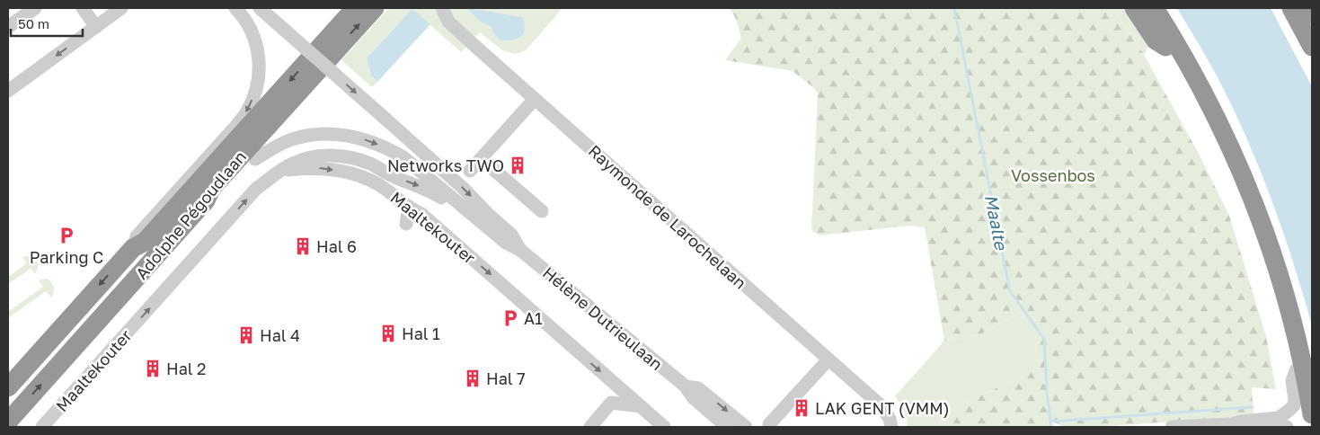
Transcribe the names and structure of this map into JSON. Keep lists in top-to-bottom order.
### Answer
{
  "streets": {
    "highway": ["Adolphe Pégoudlaan"],
    "street": ["Raymonde de Larochelaan", "Maaltekouter", "Hélène Dutrieulaan"]
  },
  "crossings": [
    ["Adolphe Pégoudlaan", "Hélène Dutrieulaan"]
  ],
  "water": ["Maalte"],
  "parks": ["Vossenbos"],
  "places": {
    "building": [
      "Networks TWO",
      "Hal 6",
      "Hal 1",
      "Hal 4",
      "Hal 2",
      "Hal 7",
      "LAK GENT (VMM)"
    ],
    "parking": ["Parking C", "A1"]
  },
  "scale_bar": "50 m"
}
